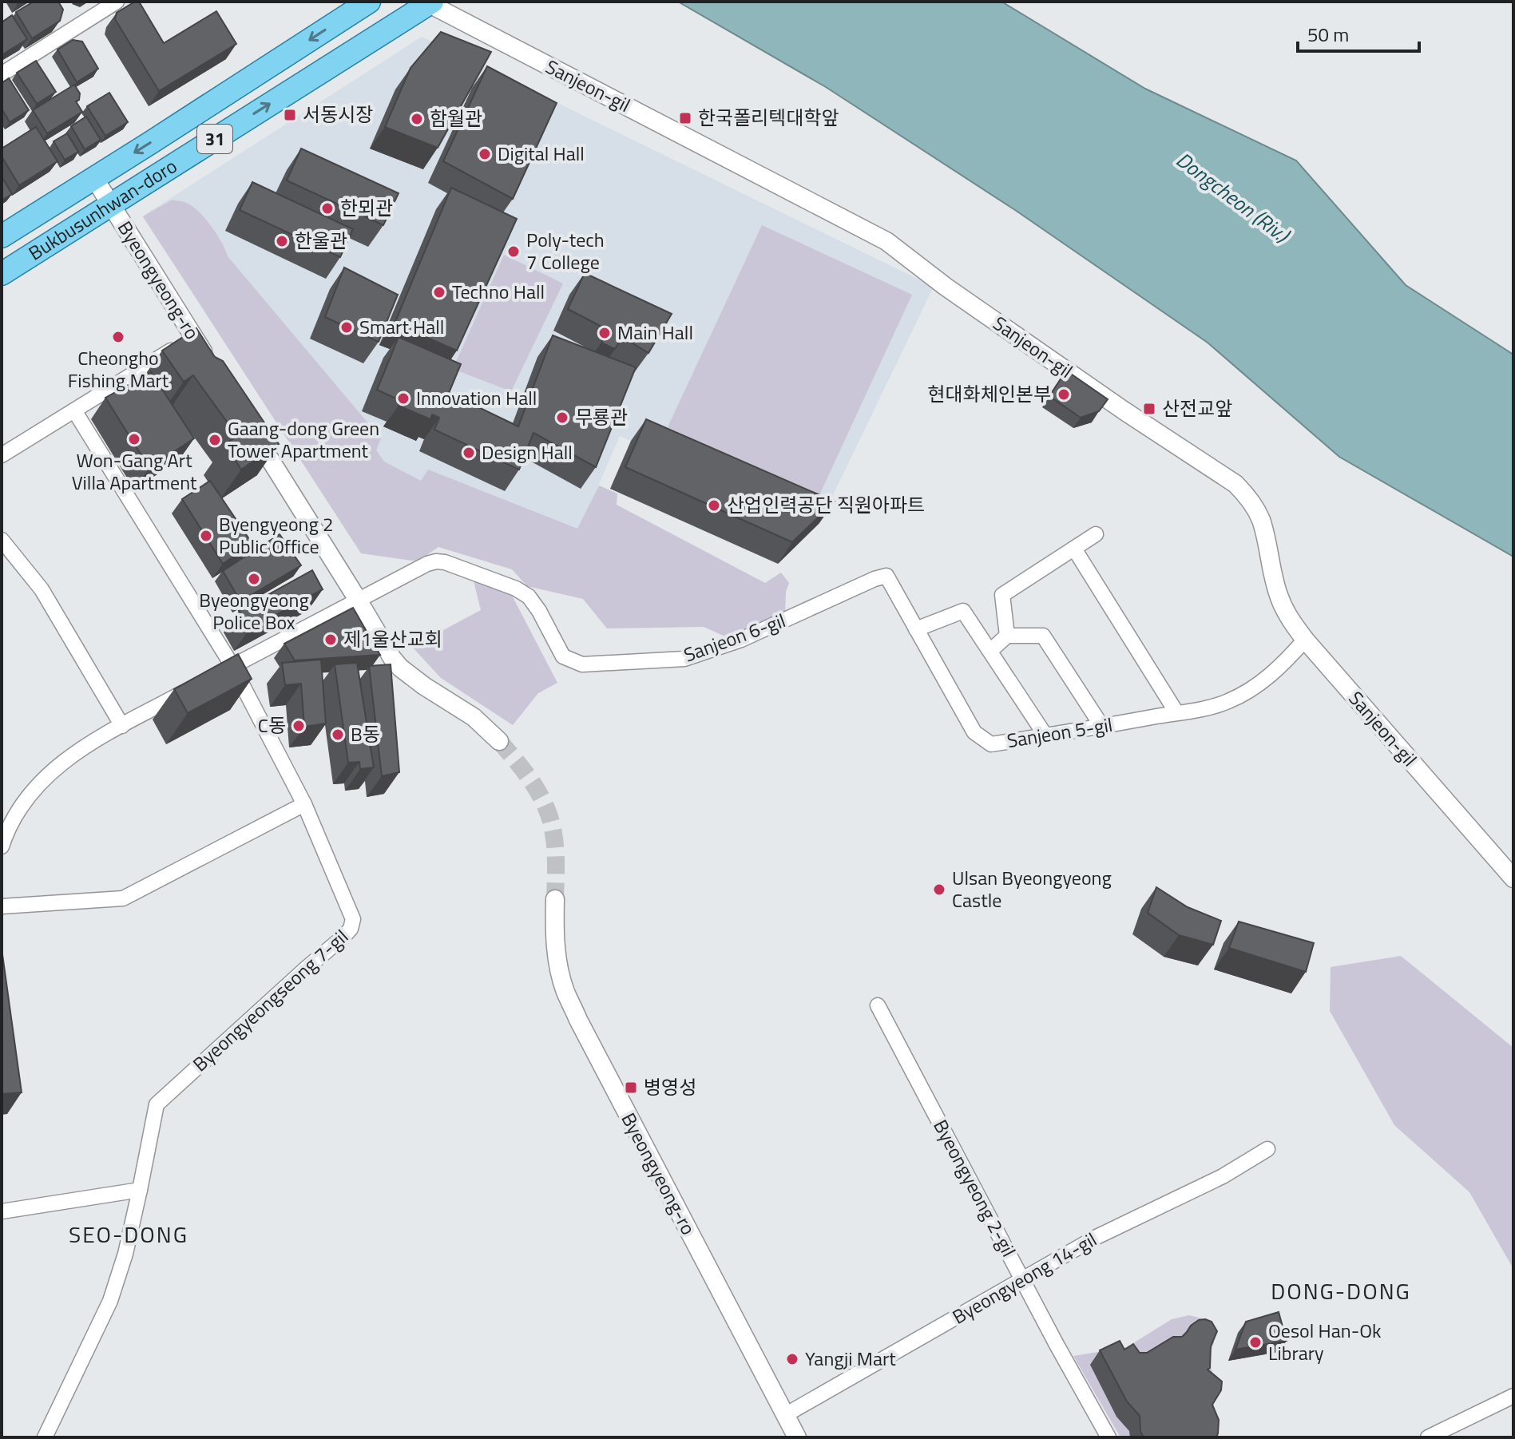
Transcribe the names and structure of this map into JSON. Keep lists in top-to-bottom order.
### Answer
{
  "streets": {
    "main road": ["31", "Bukbusunhwan-doro"],
    "street": [
      "Sanjeon-gil",
      "Byeongyeong-ro",
      "Sanjeon 6-gil",
      "Sanjeon 5-gil",
      "Byeongyeongseong 7-gil",
      "Byeongyeong 2-gil",
      "Byeongyeong 14-gil"
    ]
  },
  "crossings": [
    ["Sanjeon-gil", "Bukbusunhwan-doro"],
    ["Sanjeon-gil", "Sanjeon 5-gil"],
    ["Bukbusunhwan-doro", "Byeongyeong-ro"],
    ["Byeongyeong-ro", "Byeongyeong 14-gil"],
    ["Sanjeon 6-gil", "Sanjeon 5-gil"],
    ["Sanjeon 6-gil", "Byeongyeongseong 7-gil"],
    ["Byeongyeong 2-gil", "Byeongyeong 14-gil"]
  ],
  "districts": ["SEO-DONG", "DONG-DONG"],
  "water": ["Dongcheon (Riv.)"],
  "places": {
    "transit": [
      "서동시장",
      "한국폴리텍대학앞",
      "산전교앞",
      "병영성"
    ],
    "other": [
      "함월관",
      "Digital Hall",
      "한뫼관",
      "한울관",
      "Poly-tech 7 College",
      "Techno Hall",
      "Smart Hall",
      "Main Hall",
      "Cheongho Fishing Mart",
      "현대화체인본부",
      "Innovation Hall",
      "무룡관",
      "Won-Gang Art Villa Apartment",
      "Gaang-dong Green Tower Apartment",
      "Design Hall",
      "산업인력공단 직원아파트",
      "Byengyeong 2 Public Office",
      "Byeongyeong Police Box",
      "제1울산교회",
      "C동",
      "B동",
      "Ulsan Byeongyeong Castle",
      "Oesol Han-Ok Library",
      "Yangji Mart"
    ]
  },
  "scale_bar": "50 m"
}
